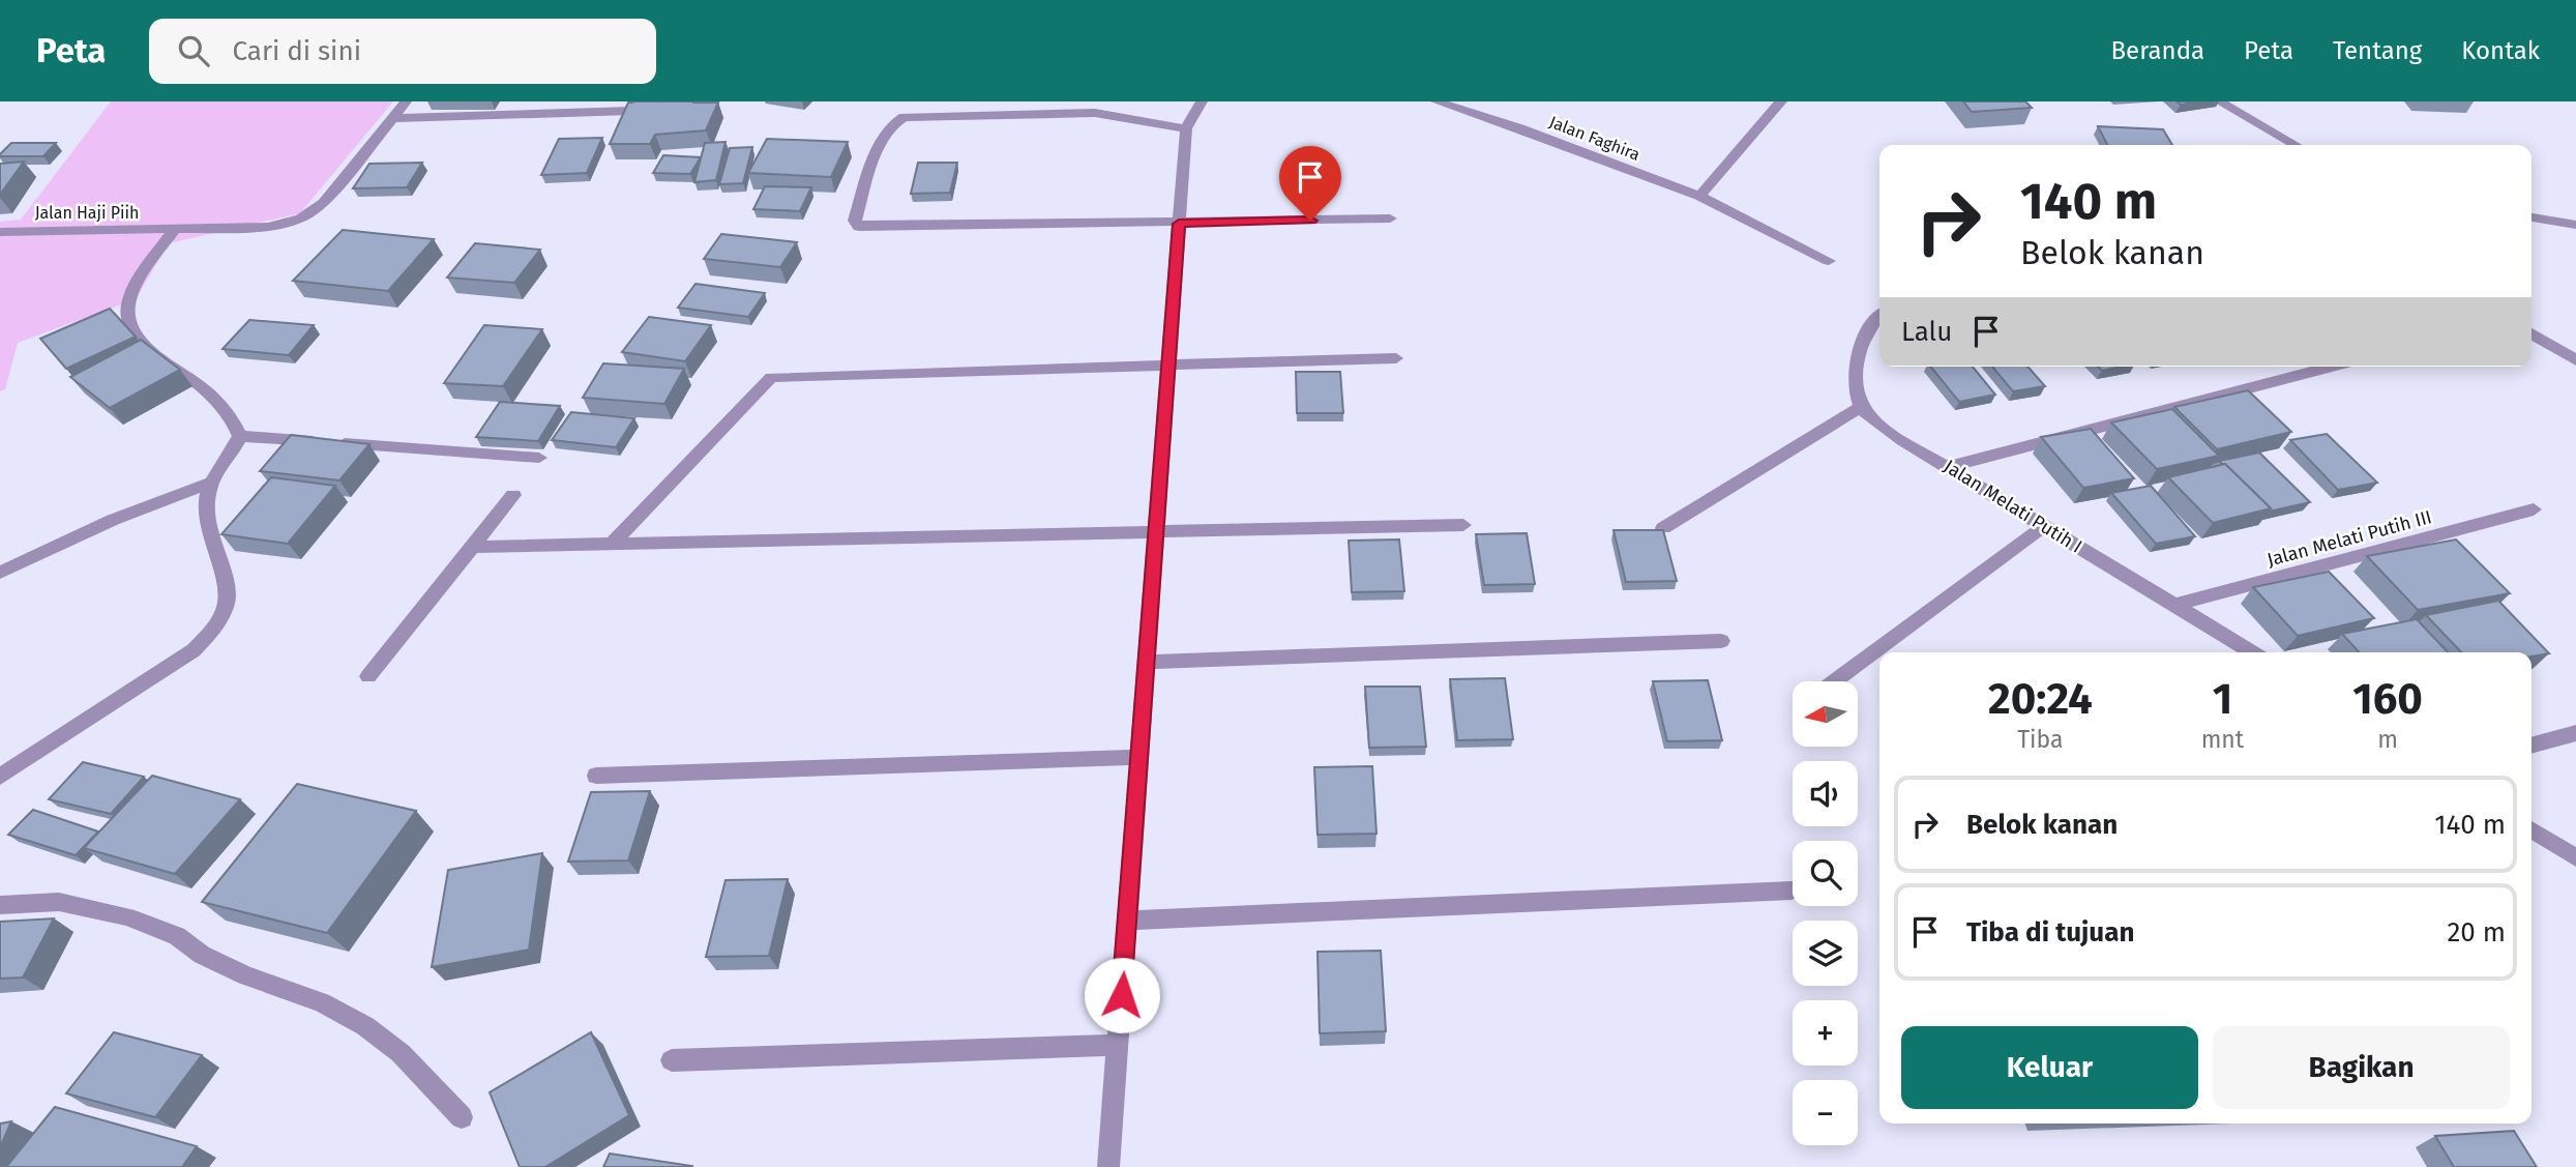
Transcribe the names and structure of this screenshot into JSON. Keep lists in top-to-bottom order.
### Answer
{
  "streets": {
    "street": [
      "Jalan Faghira",
      "Jalan Haji Piih",
      "Jalan Melati Putih I",
      "Jalan Melati Putih III"
    ]
  },
  "crossings": [
    ["Jalan Melati Putih I", "Jalan Melati Putih III"]
  ],
  "north": "left",
  "page": {
    "header": "Peta",
    "search": "Cari di sini",
    "nav": [
      "Beranda",
      "Peta",
      "Tentang",
      "Kontak"
    ],
    "turn": ["140 m", "Belok kanan"],
    "then": "Lalu",
    "eta": [
      "20:24",
      "Tiba",
      "1",
      "mnt",
      "160",
      "m"
    ],
    "map_buttons": ["+", "−"],
    "list": [
      {
        "name": "Belok kanan",
        "value": "140 m"
      },
      {
        "name": "Tiba di tujuan",
        "value": "20 m"
      }
    ],
    "buttons": ["Keluar", "Bagikan"]
  }
}
